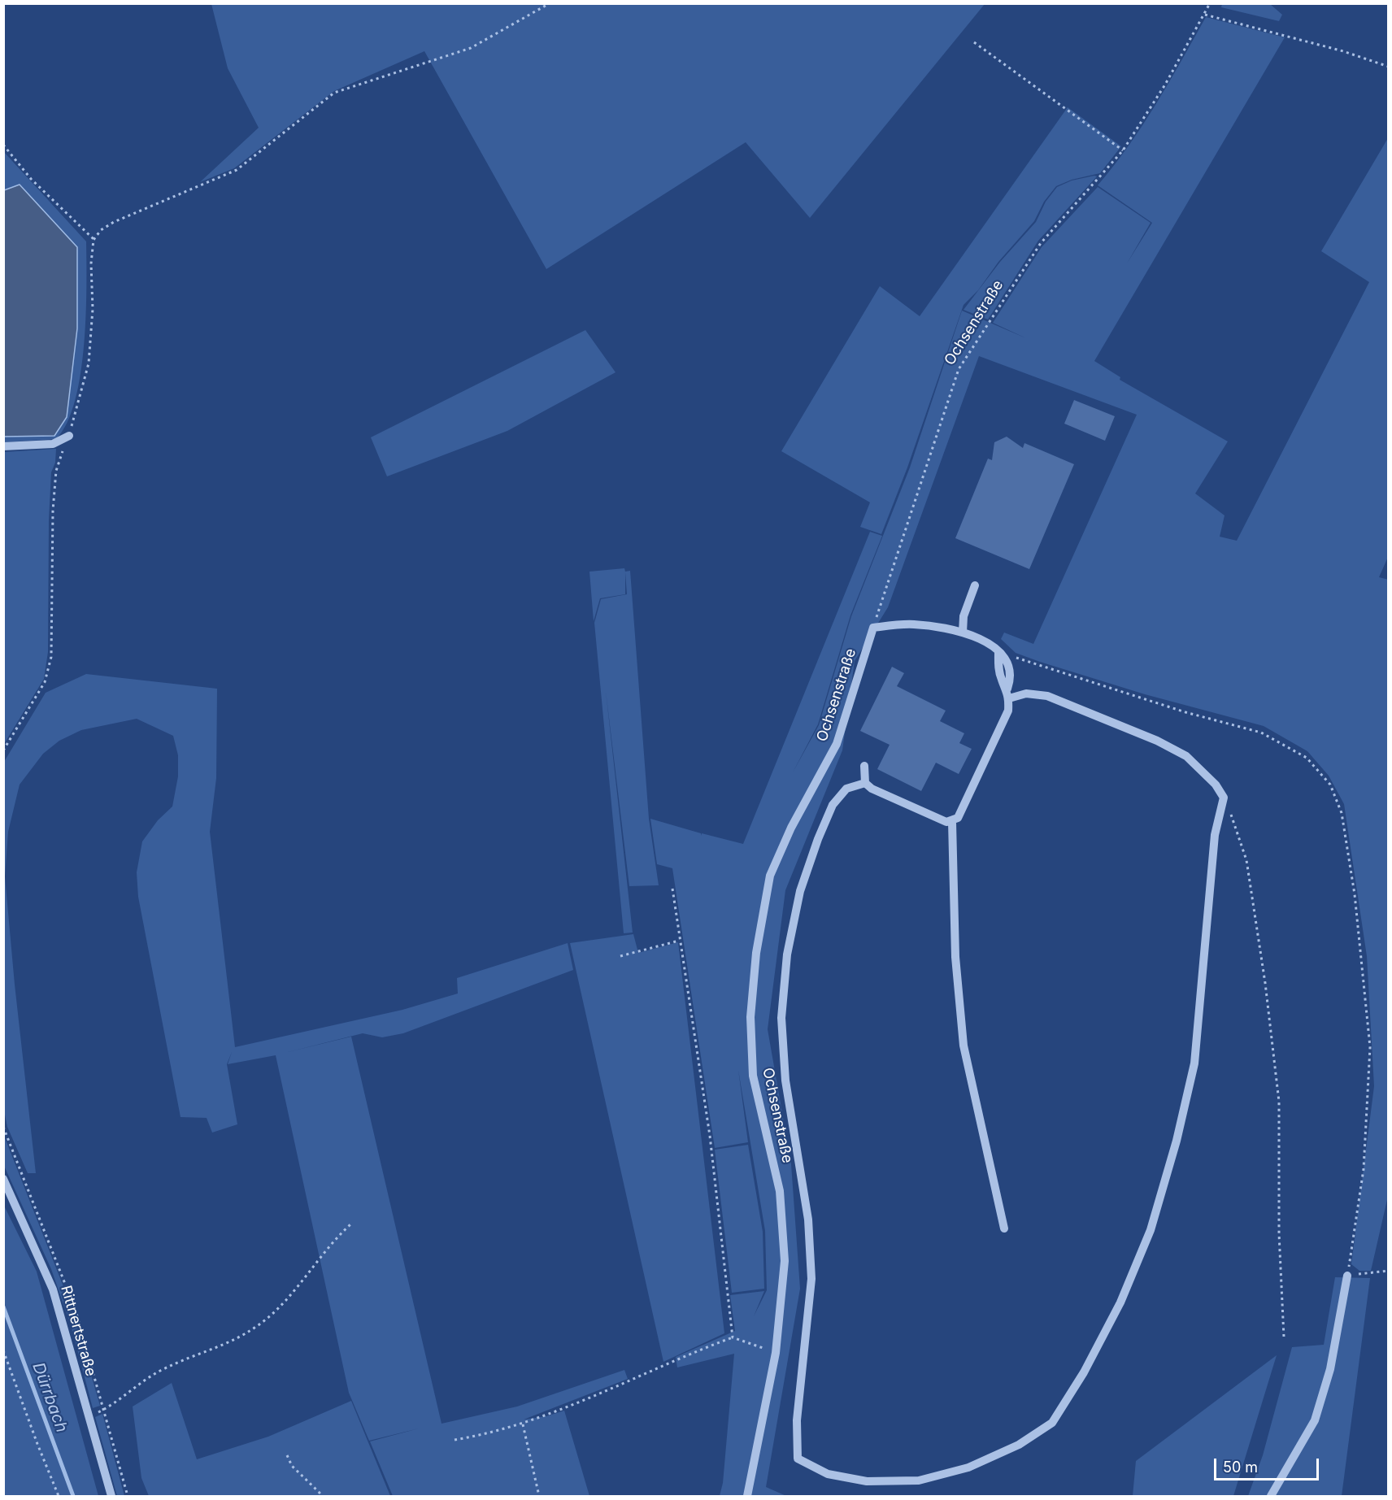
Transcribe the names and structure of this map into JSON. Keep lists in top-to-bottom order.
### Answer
{
  "streets": {
    "street": ["Ochsenstraße", "Rittnertstraße"]
  },
  "water": ["Dürrbach"],
  "scale_bar": "50 m"
}
